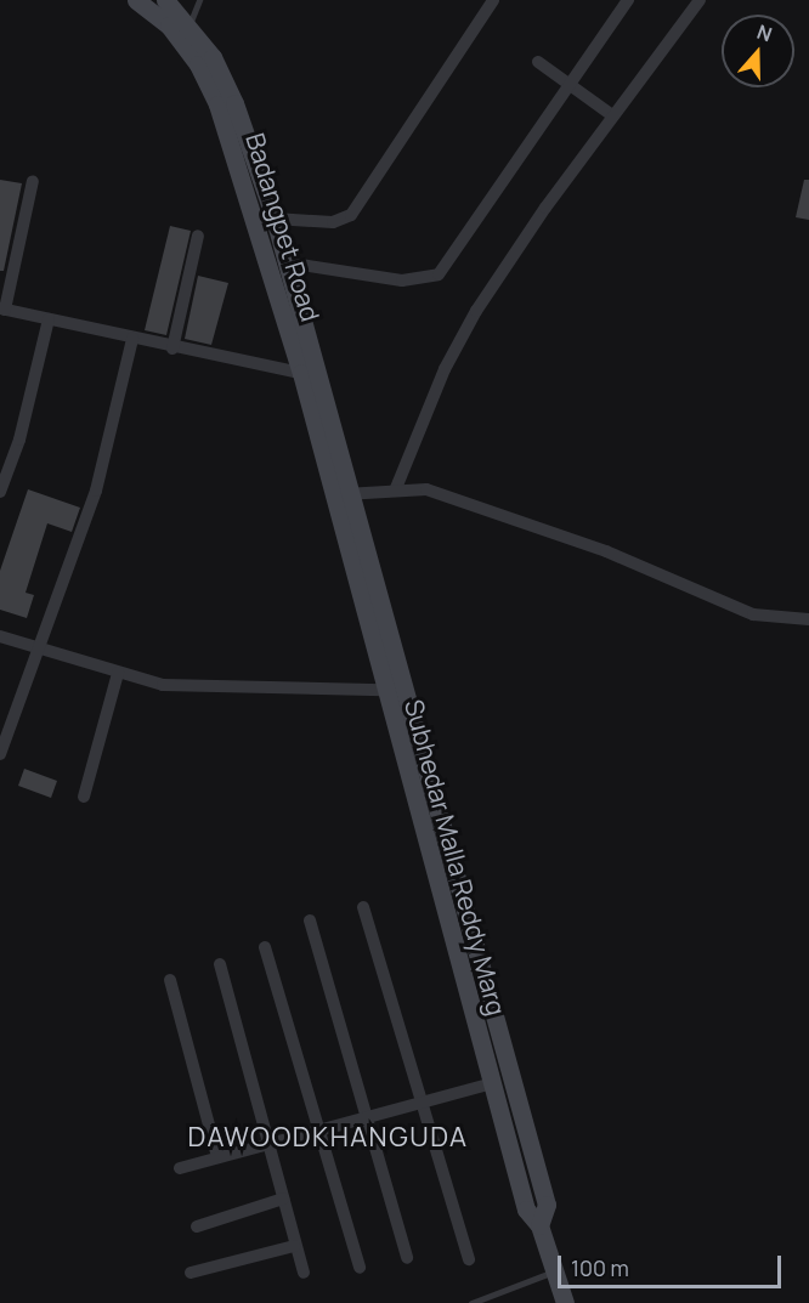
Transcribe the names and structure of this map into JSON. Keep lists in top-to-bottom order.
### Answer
{
  "streets": {
    "main road": ["Badangpet Road", "Subhedar Malla Reddy Marg"]
  },
  "crossings": [
    ["Badangpet Road", "Subhedar Malla Reddy Marg"]
  ],
  "districts": ["DAWOODKHANGUDA"],
  "scale_bar": "100 m",
  "north": "top"
}
